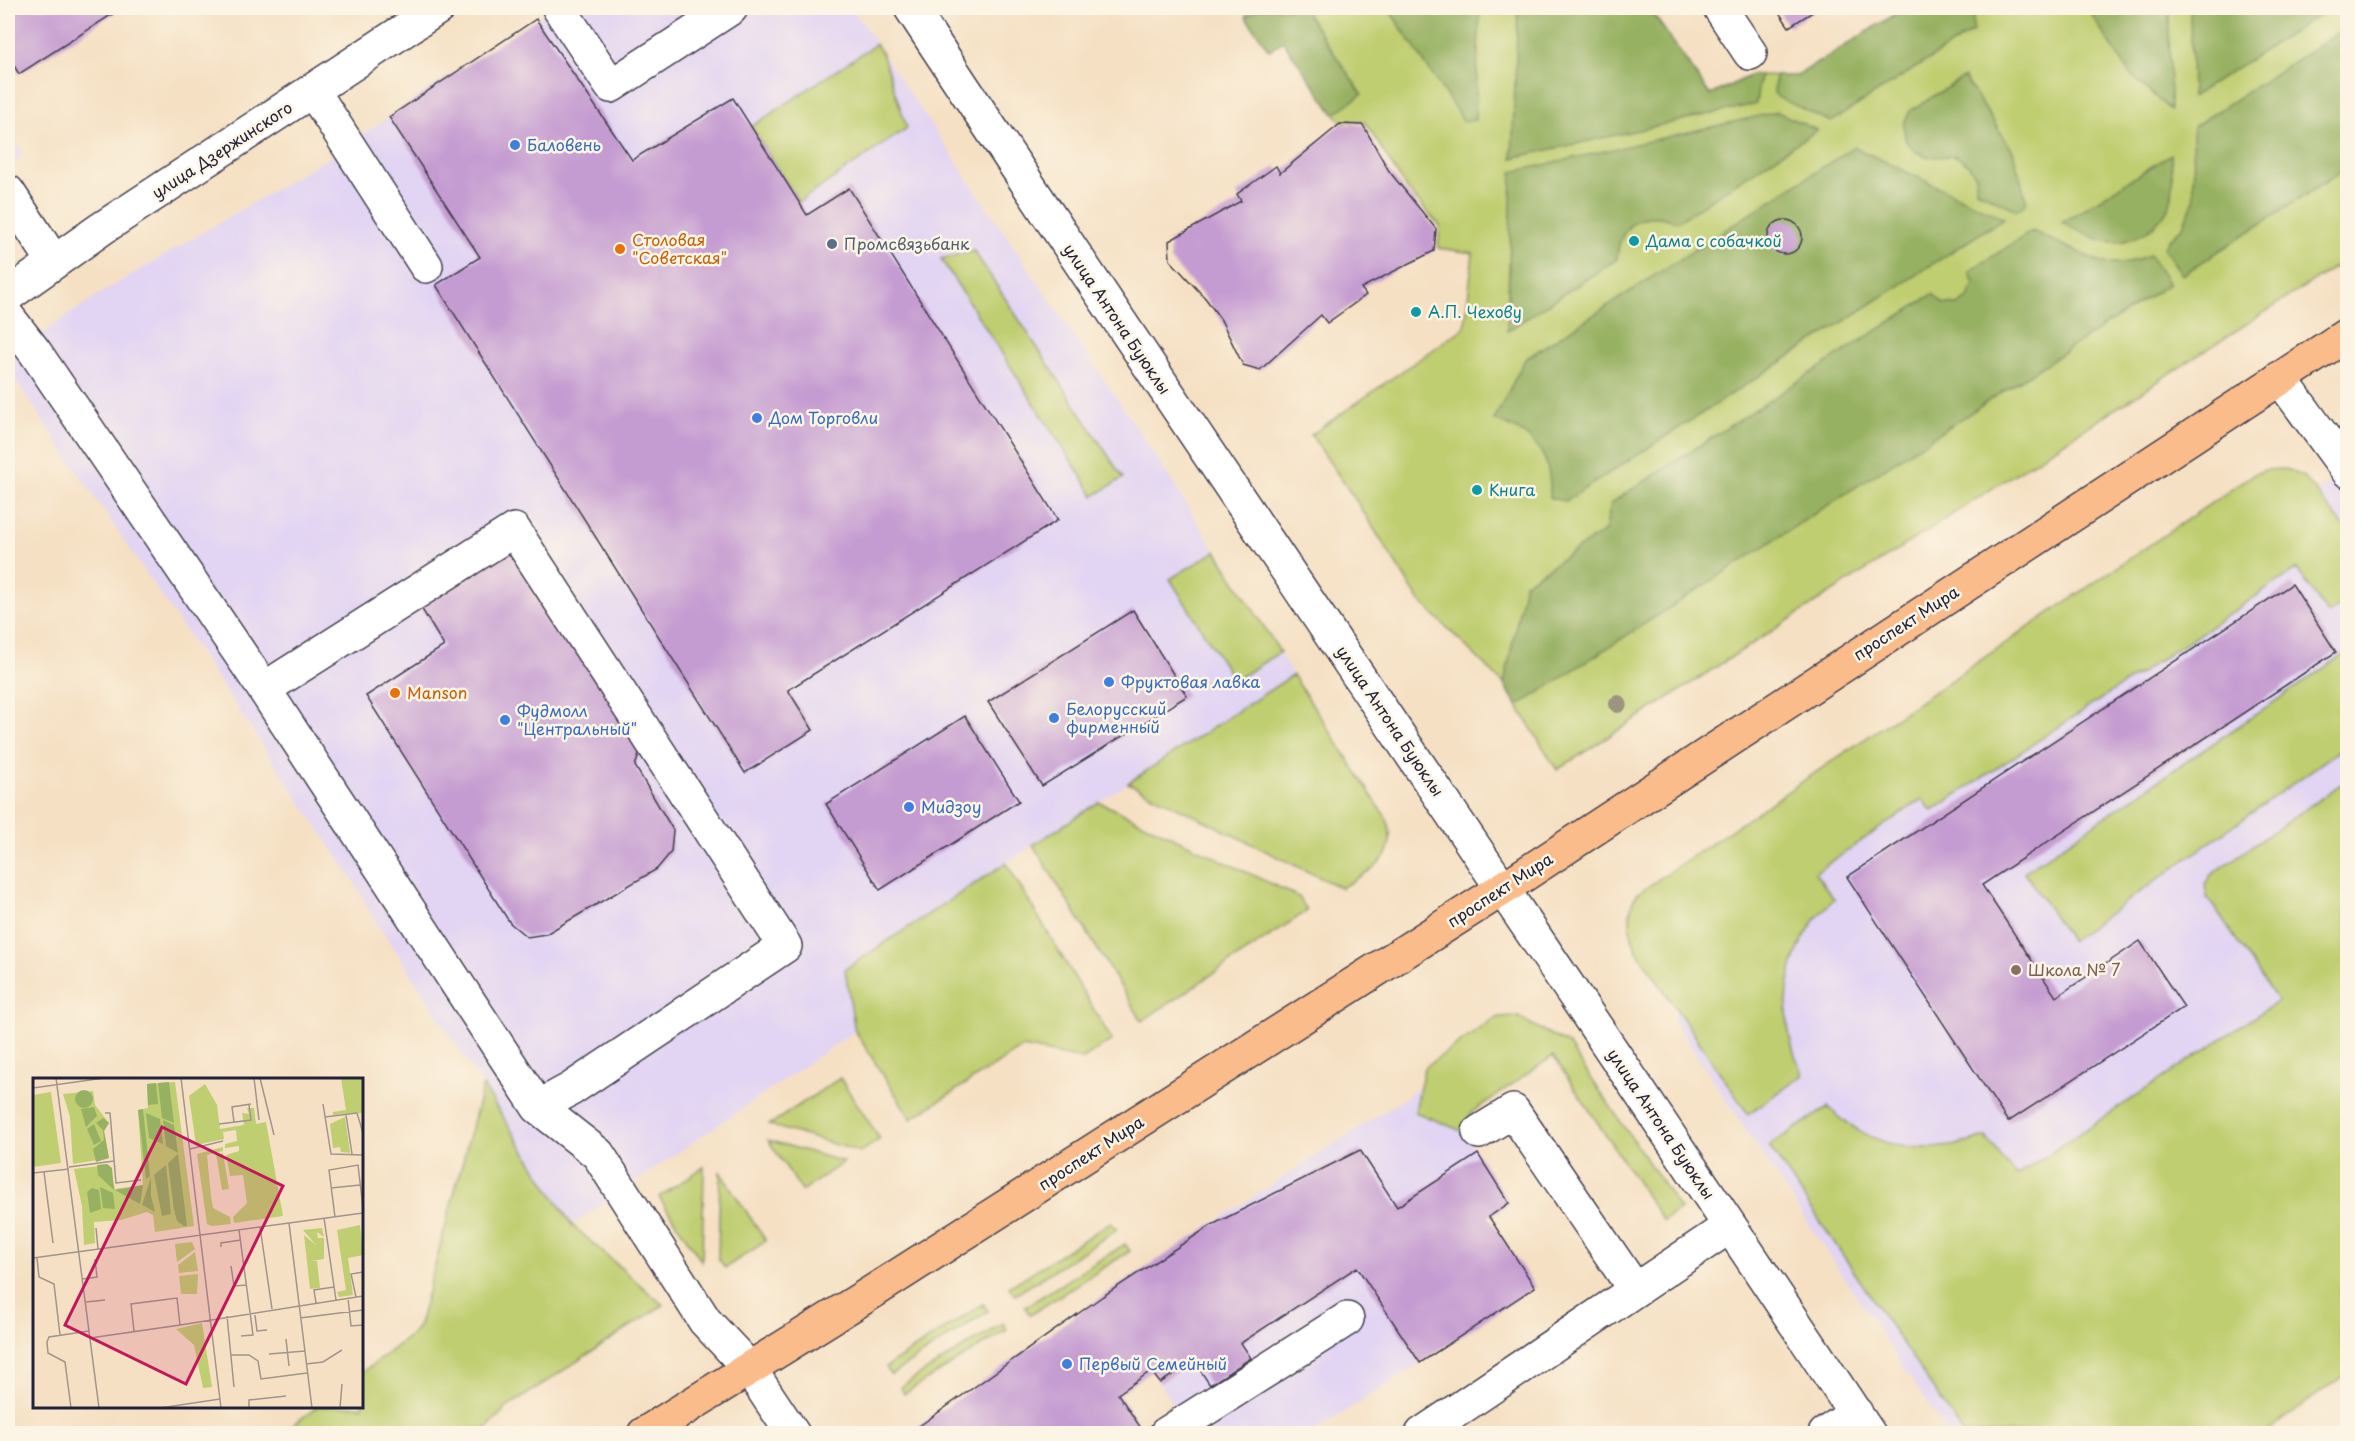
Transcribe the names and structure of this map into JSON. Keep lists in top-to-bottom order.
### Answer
{
  "streets": {
    "main road": ["проспект Мира"],
    "street": ["улица Дзержинского", "улица Антона Буюклы"]
  },
  "crossings": [
    ["улица Антона Буюклы", "проспект Мира"]
  ],
  "places": [
    "Баловень",
    "Дама с собачкой",
    "Промсвязьбанк",
    "Столовая \"Советская\"",
    "А.П. Чехову",
    "Дом Торговли",
    "Книга",
    "Фруктовая лавка",
    "Manson",
    "Белорусский фирменный",
    "Фудмолл \"Центральный\"",
    "Мидзоу",
    "Школа № 7",
    "Первый Семейный"
  ]
}
